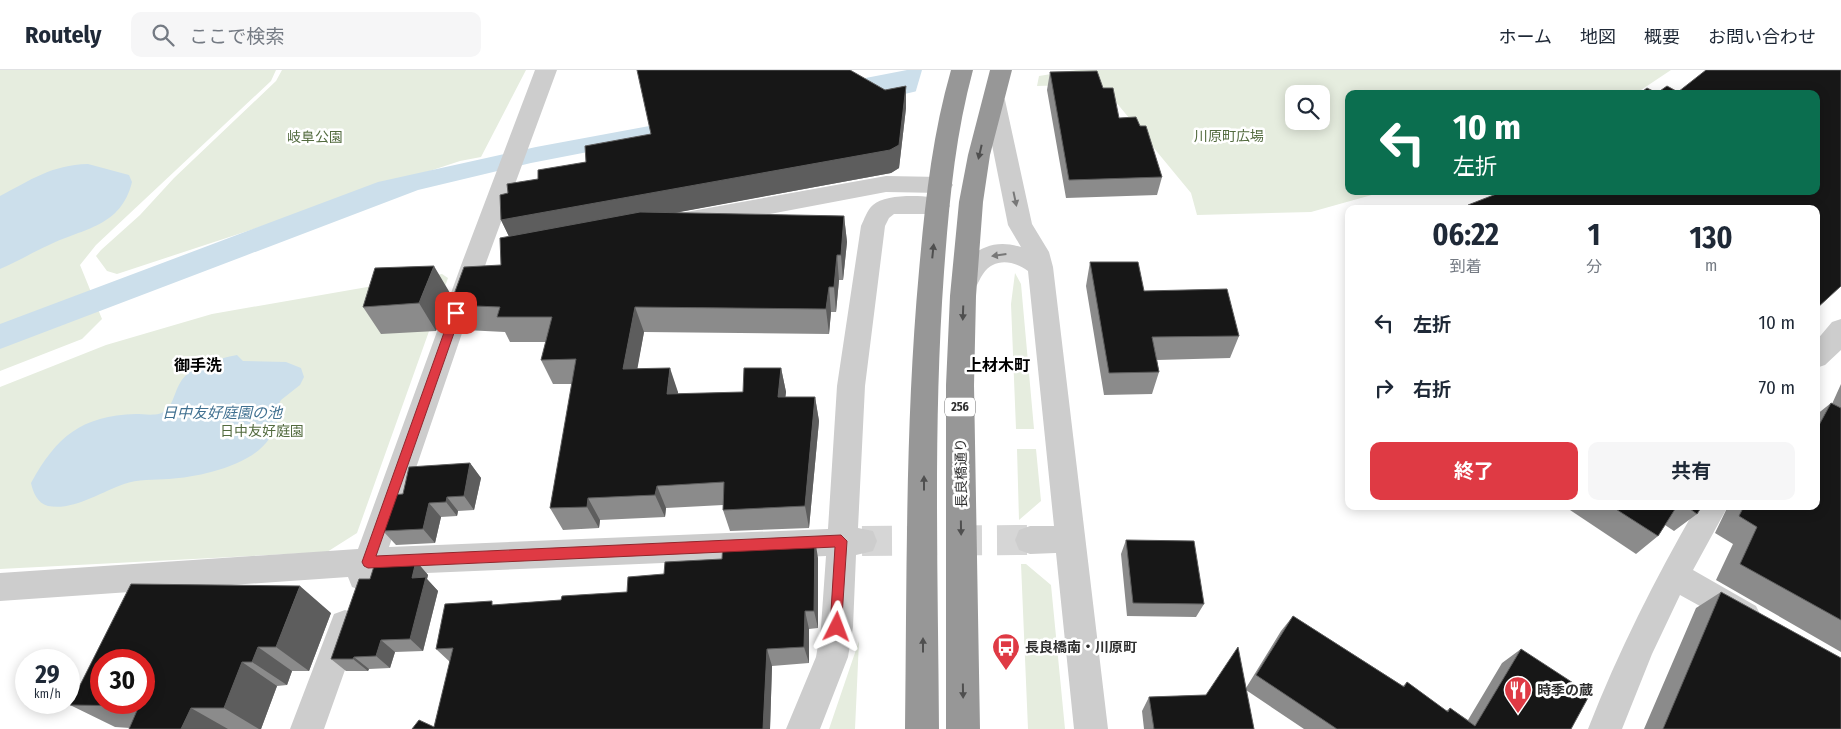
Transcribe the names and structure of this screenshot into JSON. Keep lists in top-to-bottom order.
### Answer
{
  "streets": {
    "highway": ["256", "長良橋通り"]
  },
  "districts": ["御手洗", "上材木町"],
  "water": ["日中友好庭園の池"],
  "parks": ["川原町広場", "岐阜公園", "日中友好庭園"],
  "places": {
    "bus stop": ["長良橋南・川原町"],
    "restaurant": ["時季の蔵"]
  },
  "page": {
    "header": "Routely",
    "search": "ここで検索",
    "nav": [
      "ホーム",
      "地図",
      "概要",
      "お問い合わせ"
    ],
    "turn": ["10 m", "左折"],
    "eta": [
      "06:22",
      "到着",
      "1",
      "分",
      "130",
      "m"
    ],
    "list": [
      {
        "name": "左折",
        "value": "10 m"
      },
      {
        "name": "右折",
        "value": "70 m"
      }
    ],
    "buttons": ["終了", "共有"],
    "speed": "29 km/h",
    "limit": "30"
  }
}
